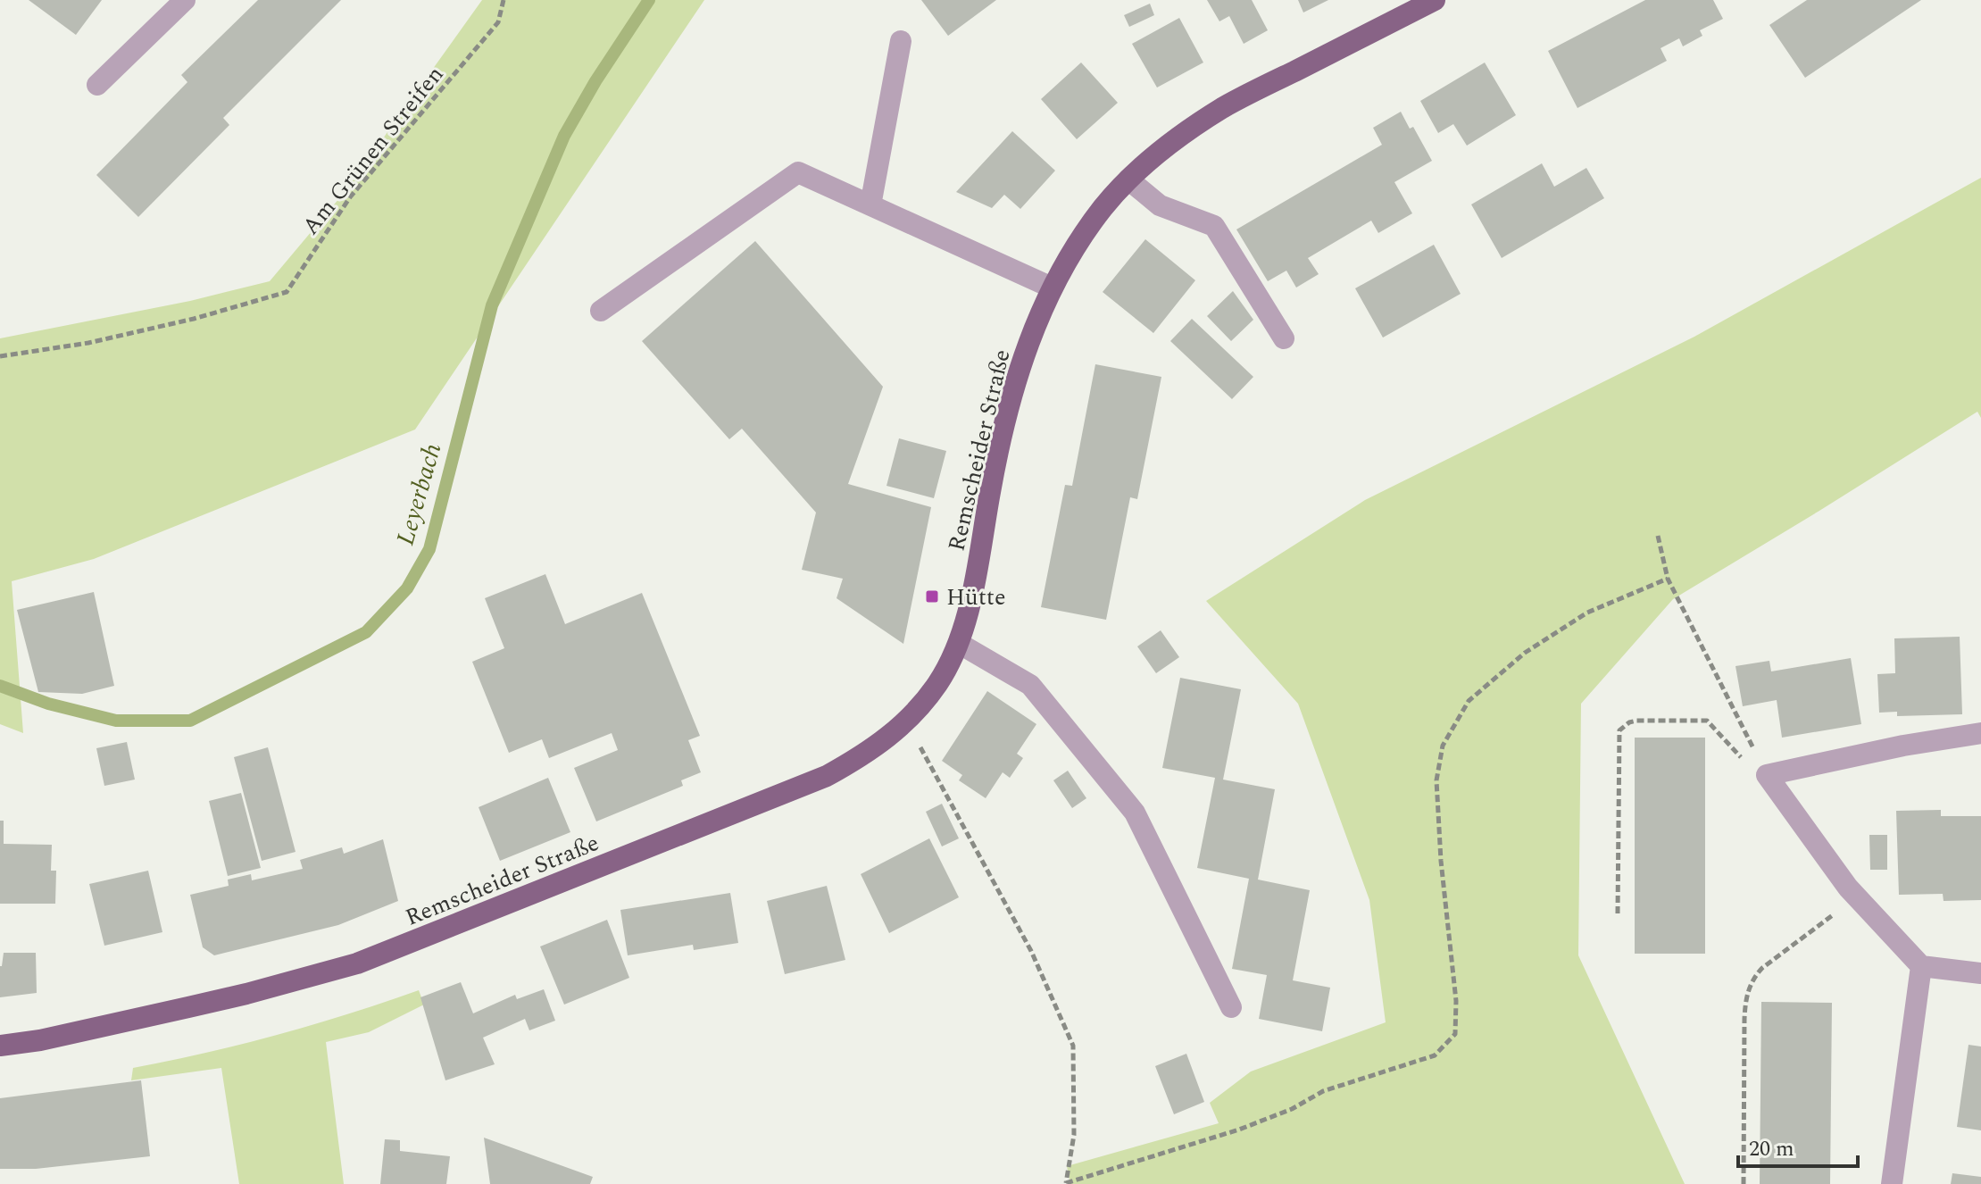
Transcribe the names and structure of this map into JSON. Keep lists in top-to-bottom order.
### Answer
{
  "streets": {
    "main road": ["Remscheider Straße"],
    "path": ["Am Grünen Streifen"]
  },
  "water": ["Leyerbach"],
  "places": {
    "transit": ["Hütte"]
  },
  "scale_bar": "20 m"
}
